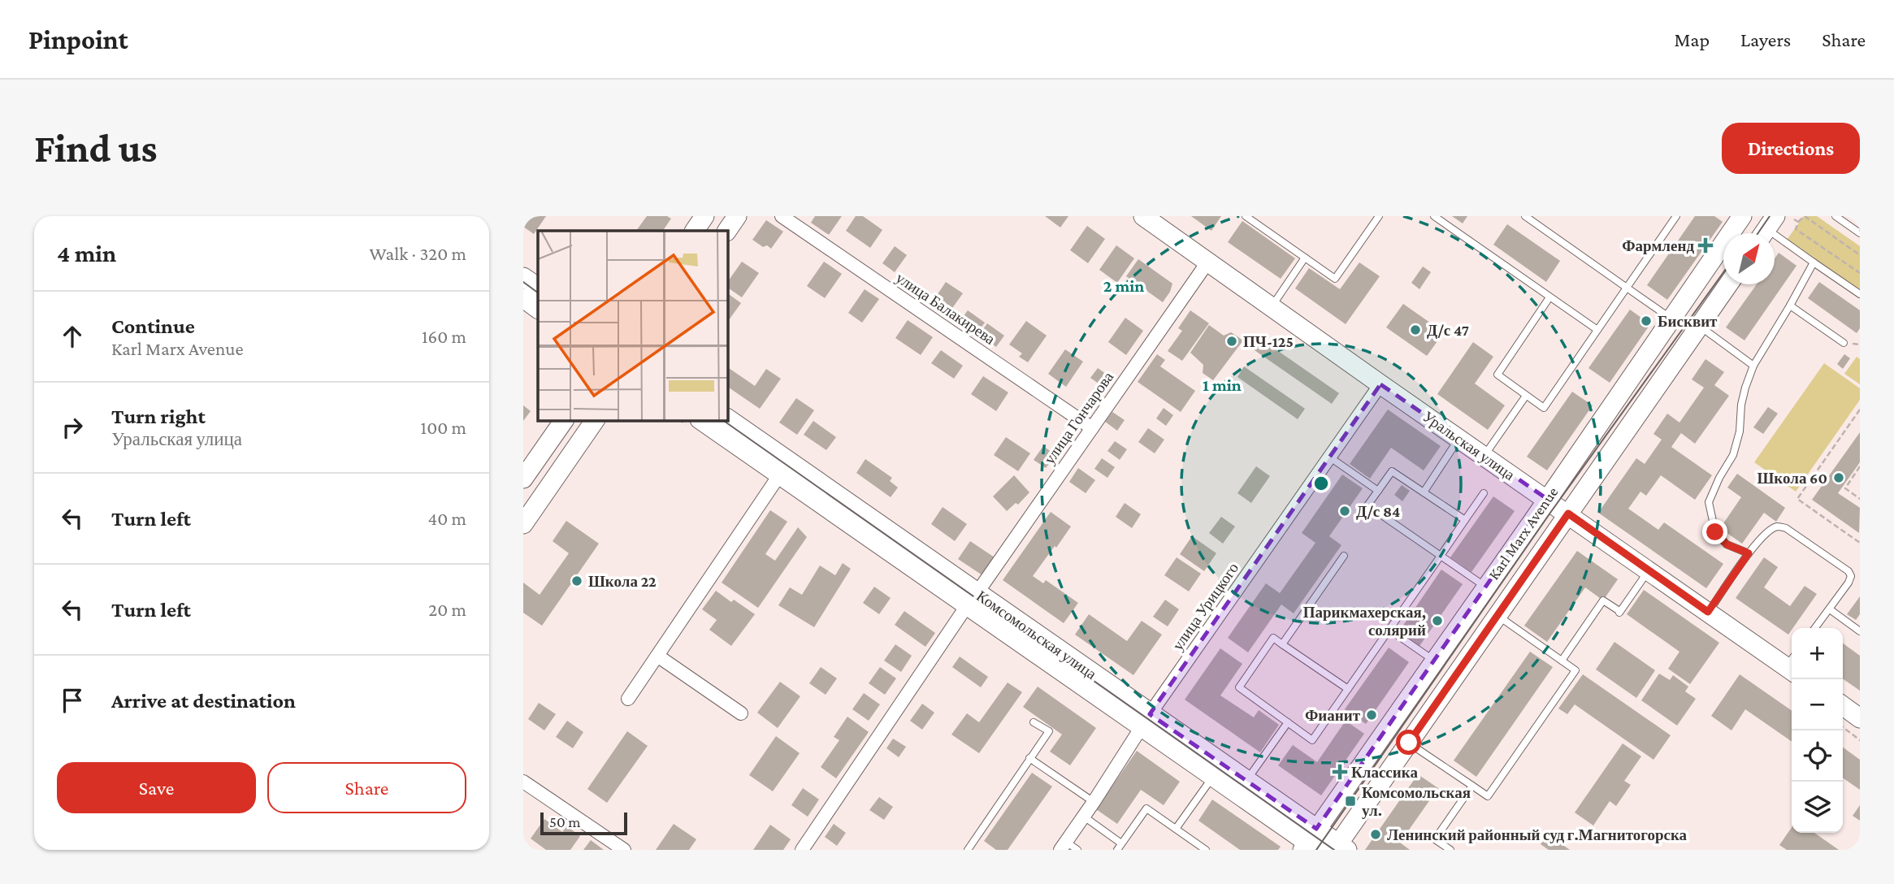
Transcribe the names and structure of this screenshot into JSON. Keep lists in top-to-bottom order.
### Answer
{
  "streets": {
    "main road": ["Уральская улица", "Karl Marx Avenue", "Комсомольская улица"],
    "street": ["улица Балакирева", "улица Гончарова", "улица Урицкого"]
  },
  "crossings": [
    ["улица Балакирева", "улица Гончарова"],
    ["улица Гончарова", "Уральская улица"],
    ["улица Гончарова", "Комсомольская улица"],
    ["Уральская улица", "Karl Marx Avenue"],
    ["Уральская улица", "улица Урицкого"],
    ["Karl Marx Avenue", "Комсомольская улица"],
    ["улица Урицкого", "Комсомольская улица"]
  ],
  "places": {
    "health": ["Фармленд", "Классика"],
    "other": [
      "Бисквит",
      "Д/с 47",
      "ПЧ-125",
      "Школа 60",
      "Д/с 84",
      "Школа 22",
      "Парикмахерская, солярий",
      "Фианит",
      "Ленинский районный суд г.Магнитогорска"
    ],
    "transit": ["Комсомольская ул."]
  },
  "scale_bar": "50 m",
  "north": "top right",
  "page": {
    "header": "Pinpoint",
    "nav": ["Map", "Layers", "Share"],
    "buttons": [
      "Directions",
      ["Save", "Share"]
    ],
    "title": "Find us",
    "heading": ["4 min", "Walk · 320 m"],
    "list": [
      ["Continue", "Karl Marx Avenue", "160 m"],
      ["Turn right", "Уральская улица", "100 m"],
      ["Turn left", "40 m"],
      ["Turn left", "20 m"],
      "Arrive at destination"
    ],
    "map_buttons": ["+", "−"],
    "scale": "50 m"
  },
  "rings": ["2 min", "1 min"]
}
